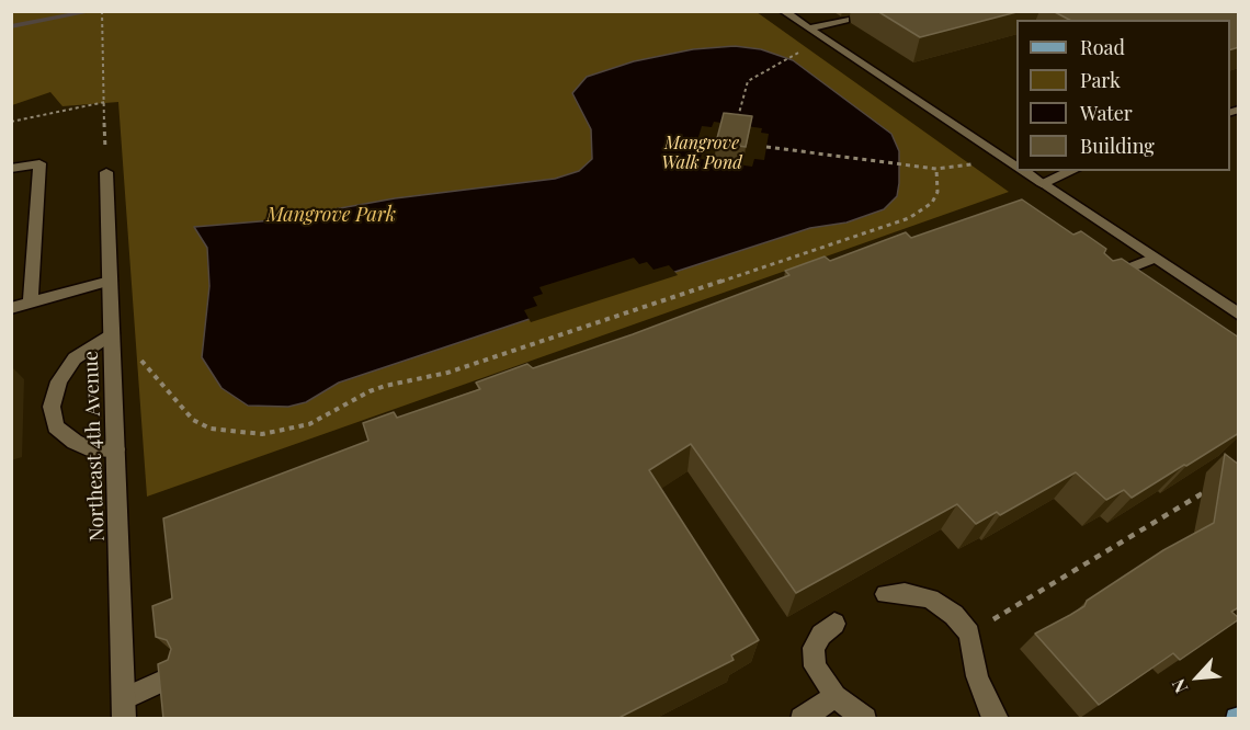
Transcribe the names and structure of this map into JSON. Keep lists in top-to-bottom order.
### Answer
{
  "streets": {
    "street": ["Northeast 4th Avenue"]
  },
  "water": ["Mangrove Walk Pond"],
  "parks": ["Mangrove Park"],
  "legend": [
    "Road",
    "Park",
    "Water",
    "Building"
  ],
  "north": "bottom left"
}
